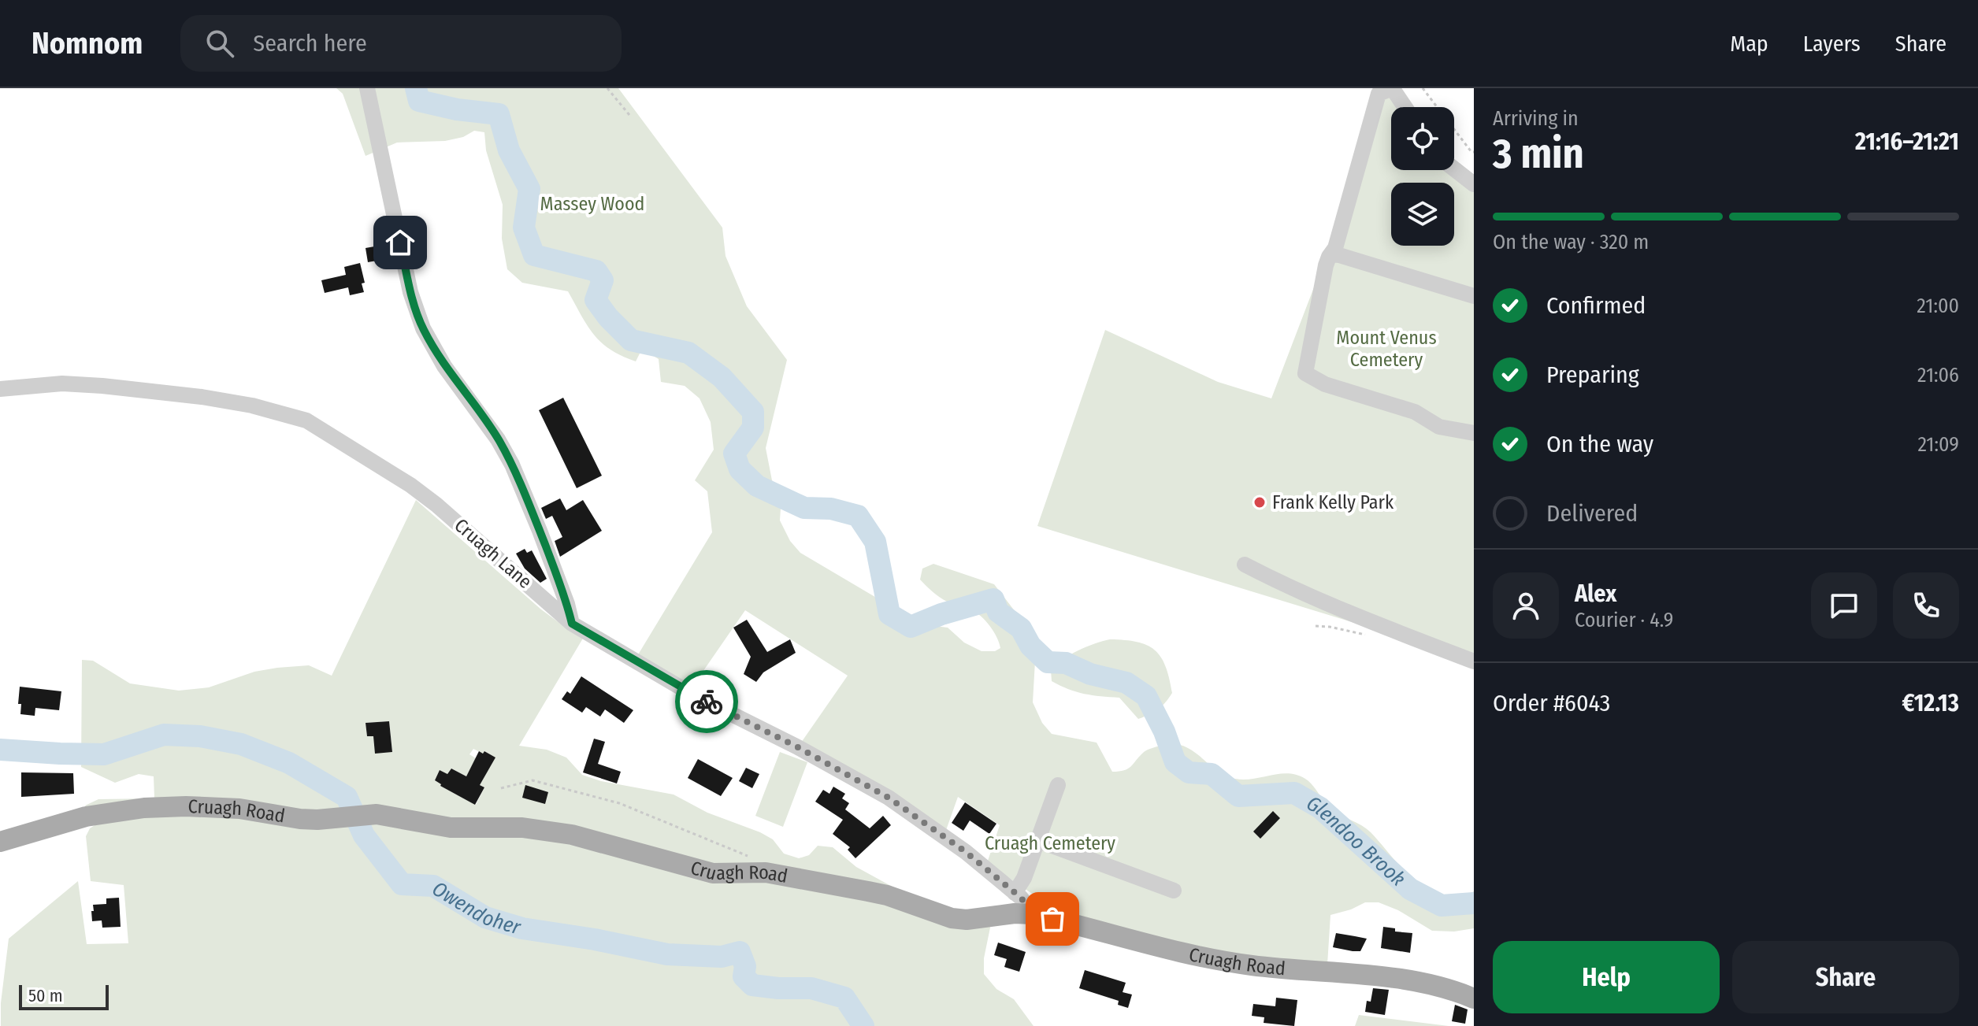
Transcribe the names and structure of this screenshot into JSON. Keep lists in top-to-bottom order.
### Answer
{
  "streets": {
    "main road": ["Cruagh Road"],
    "street": ["Cruagh Lane"]
  },
  "crossings": [
    ["Cruagh Lane", "Cruagh Road"]
  ],
  "water": ["Glendoo Brook", "Owendoher"],
  "parks": ["Massey Wood", "Mount Venus Cemetery", "Cruagh Cemetery"],
  "places": ["Frank Kelly Park"],
  "scale_bar": "50 m",
  "page": {
    "header": "Nomnom",
    "search": "Search here",
    "nav": ["Map", "Layers", "Share"],
    "heading": ["3 min", "Arriving in", "21:16–21:21"],
    "panel": [
      "Alex",
      "Courier · 4.9",
      "Order #6043",
      "€12.13"
    ],
    "bar": "On the way · 320 m",
    "list": [
      ["Confirmed", "21:00"],
      ["Preparing", "21:06"],
      ["On the way", "21:09"],
      "Delivered"
    ],
    "buttons": ["Help", "Share"],
    "scale": "50 m"
  }
}
